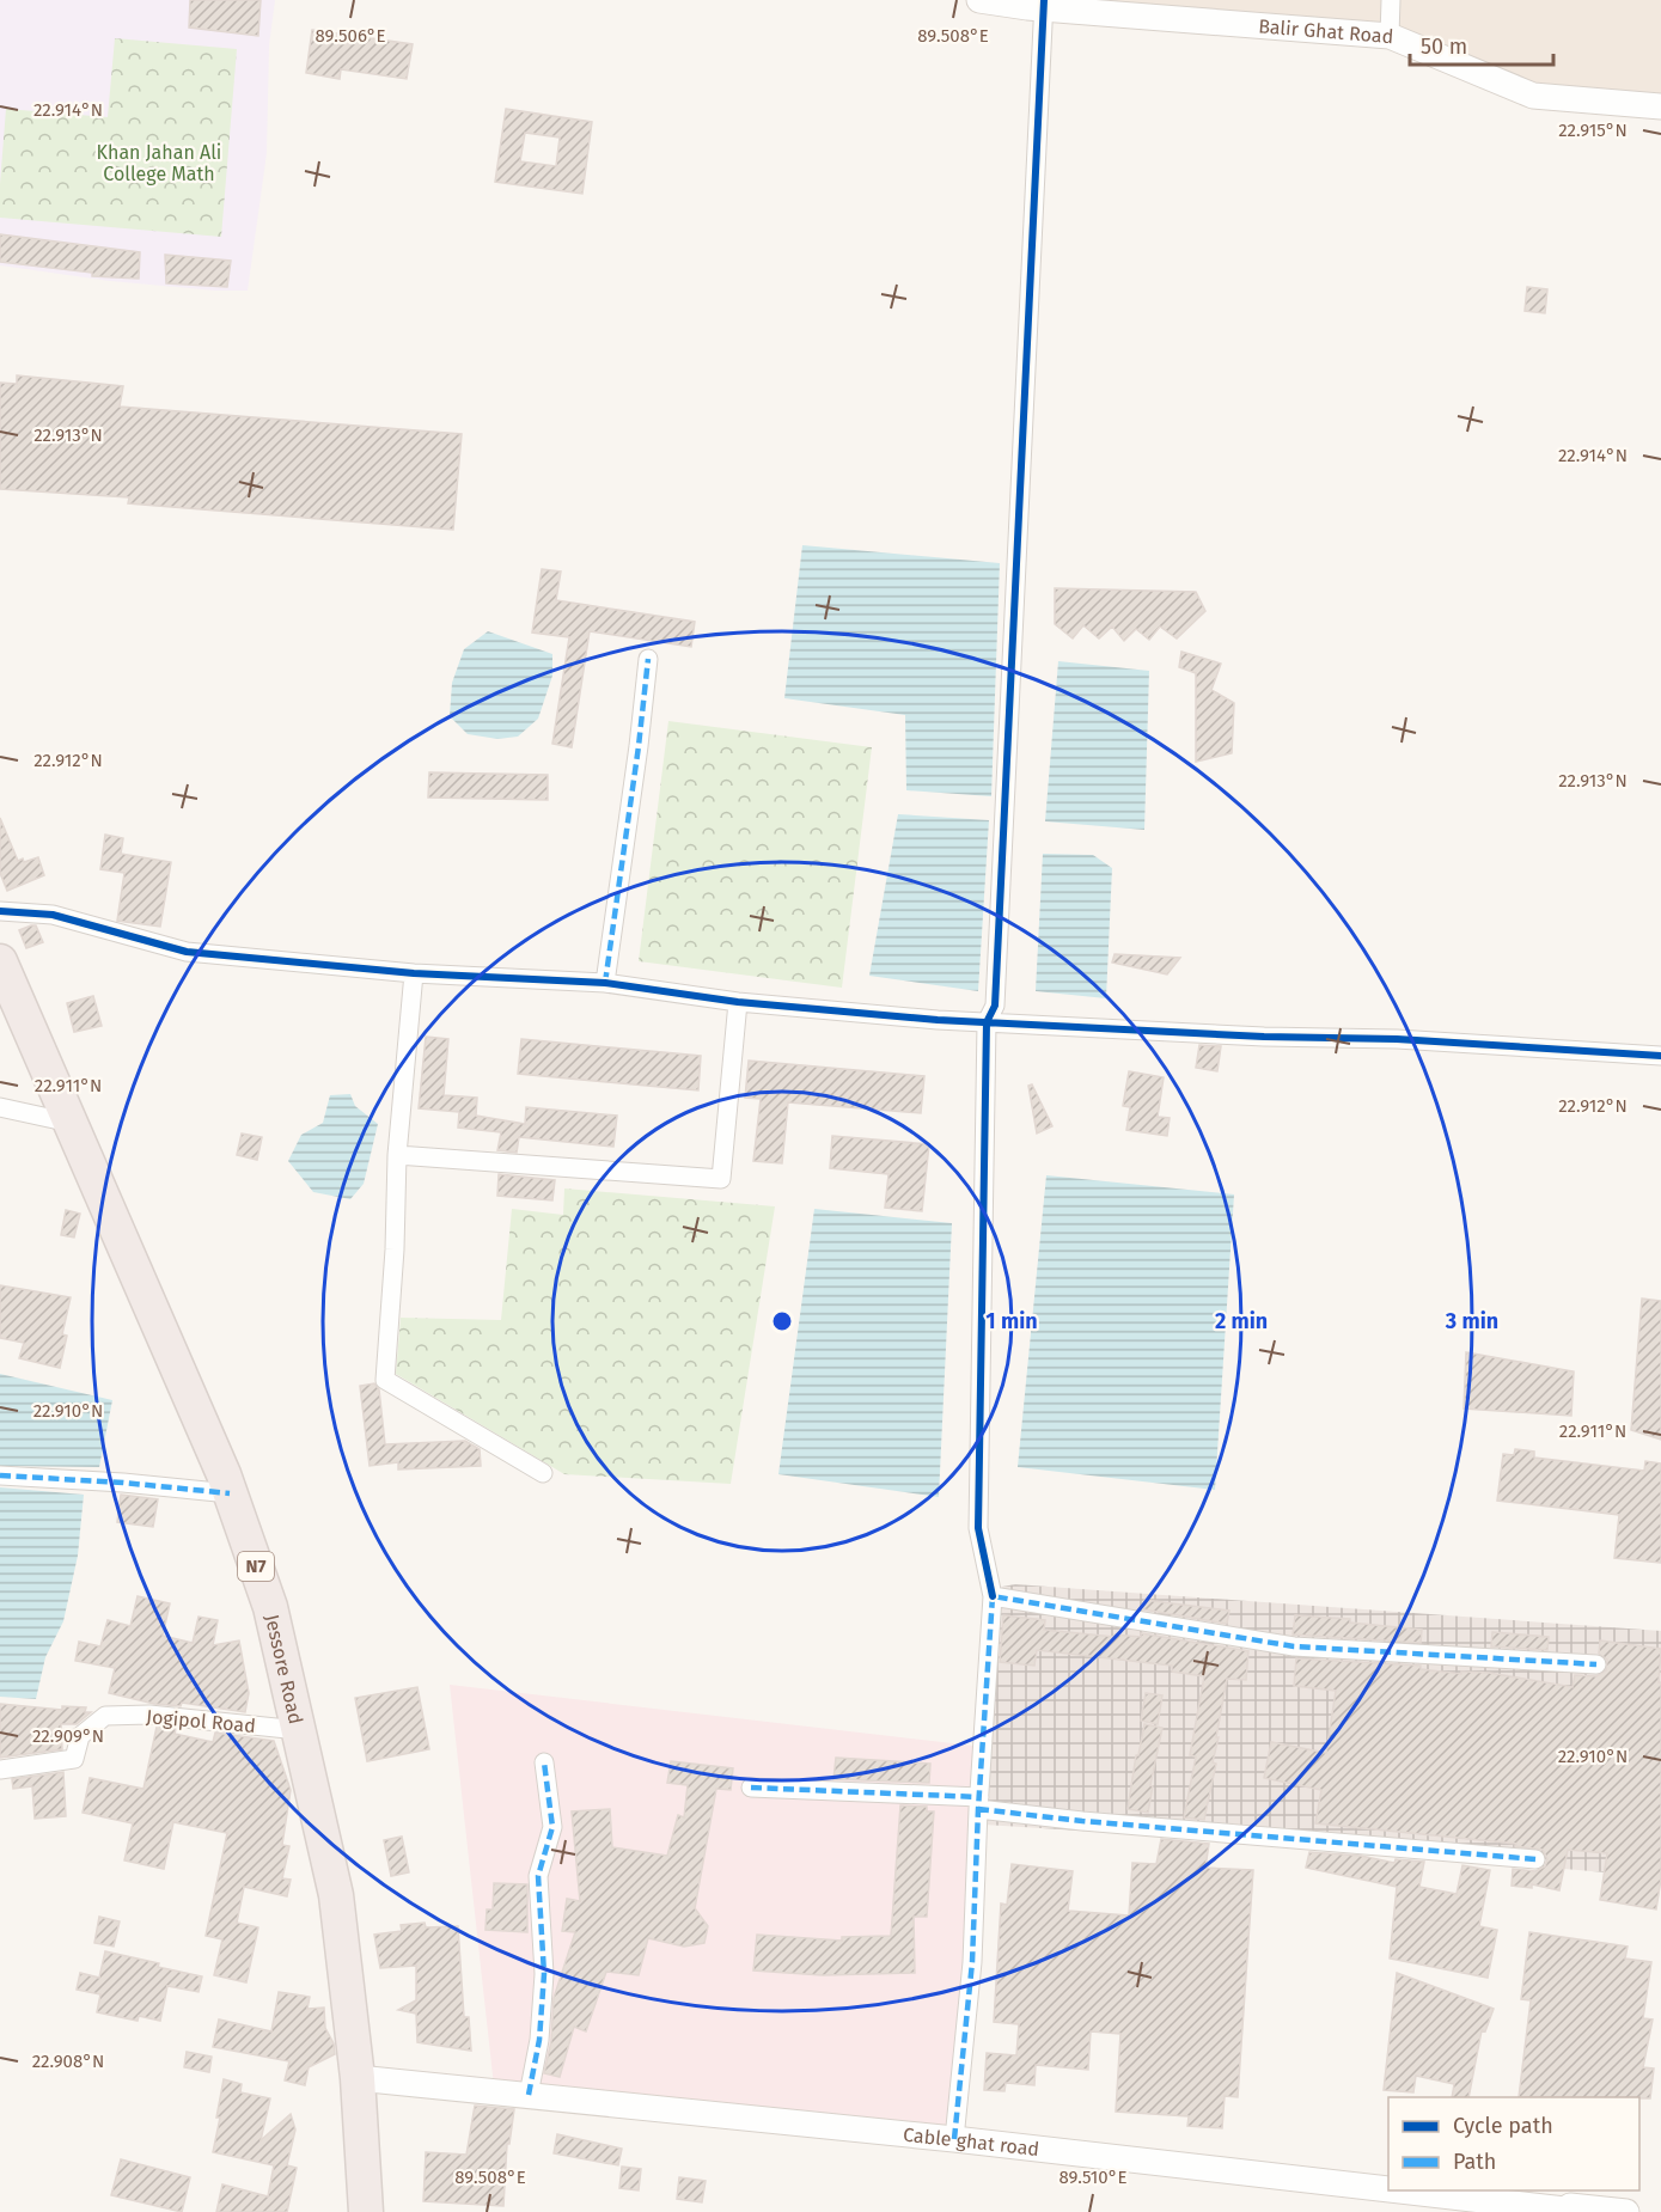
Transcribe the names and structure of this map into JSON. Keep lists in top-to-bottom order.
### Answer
{
  "streets": {
    "highway": ["N7", "Jessore Road"],
    "street": ["Balir Ghat Road", "Jogipol Road", "Cable ghat road"]
  },
  "crossings": [
    ["Jessore Road", "Jogipol Road"],
    ["Jessore Road", "Cable ghat road"]
  ],
  "parks": ["Khan Jahan Ali College Math"],
  "legend": ["Cycle path", "Path"],
  "scale_bar": "50 m",
  "coordinates": [
    "89.506°E",
    "89.508°E",
    "22.914°N",
    "22.915°N",
    "22.913°N",
    "22.912°N",
    "22.911°N",
    "22.910°N",
    "22.909°N",
    "22.908°N",
    "89.510°E"
  ],
  "rings": ["1 min", "2 min", "3 min"]
}
